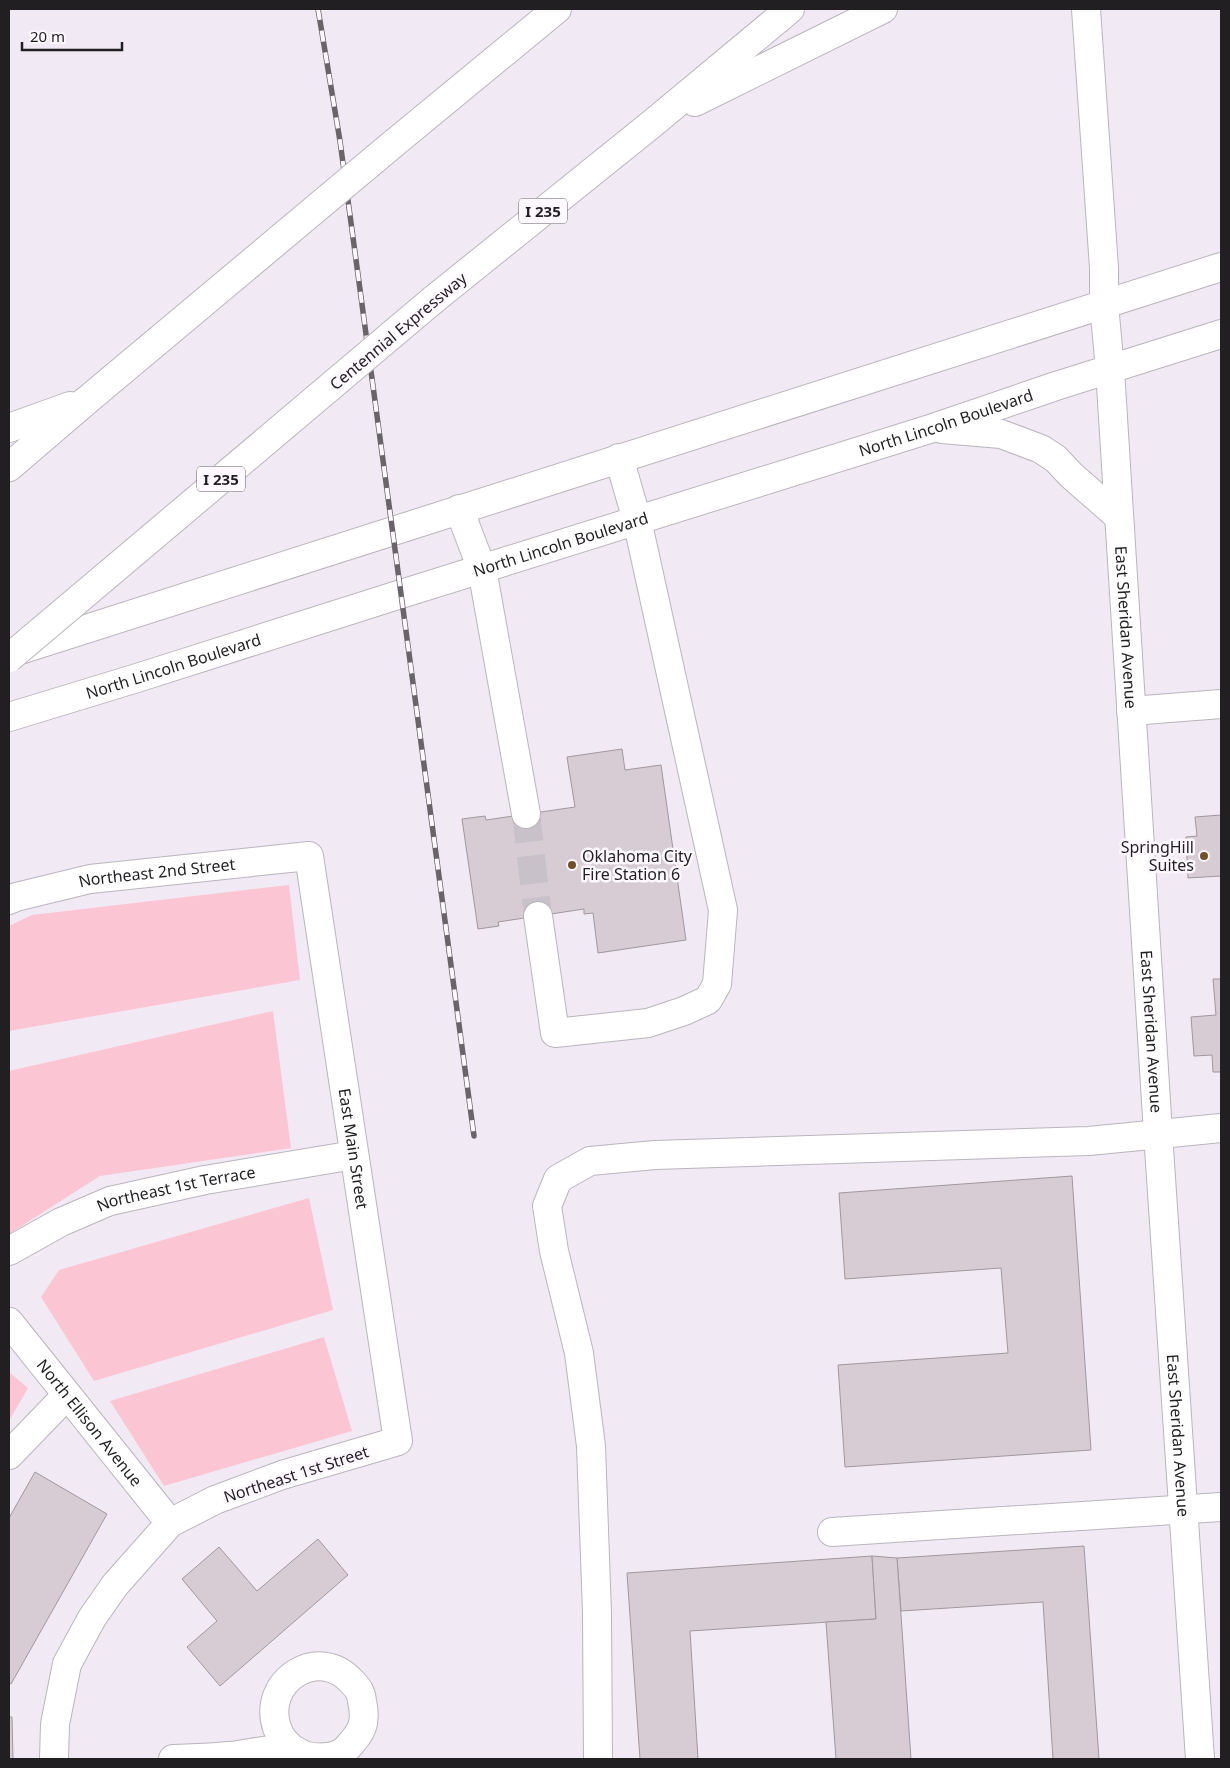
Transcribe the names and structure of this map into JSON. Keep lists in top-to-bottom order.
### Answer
{
  "streets": {
    "main road": [
      "I 235",
      "Centennial Expressway",
      "North Lincoln Boulevard",
      "East Sheridan Avenue",
      "Northeast 2nd Street",
      "East Main Street",
      "Northeast 1st Terrace",
      "North Ellison Avenue",
      "Northeast 1st Street"
    ]
  },
  "crossings": [
    ["North Lincoln Boulevard", "East Sheridan Avenue"],
    ["Northeast 2nd Street", "East Main Street"],
    ["East Main Street", "Northeast 1st Terrace"],
    ["East Main Street", "Northeast 1st Street"],
    ["North Ellison Avenue", "Northeast 1st Street"]
  ],
  "places": ["SpringHill Suites", "Oklahoma City Fire Station 6"],
  "scale_bar": "20 m"
}
